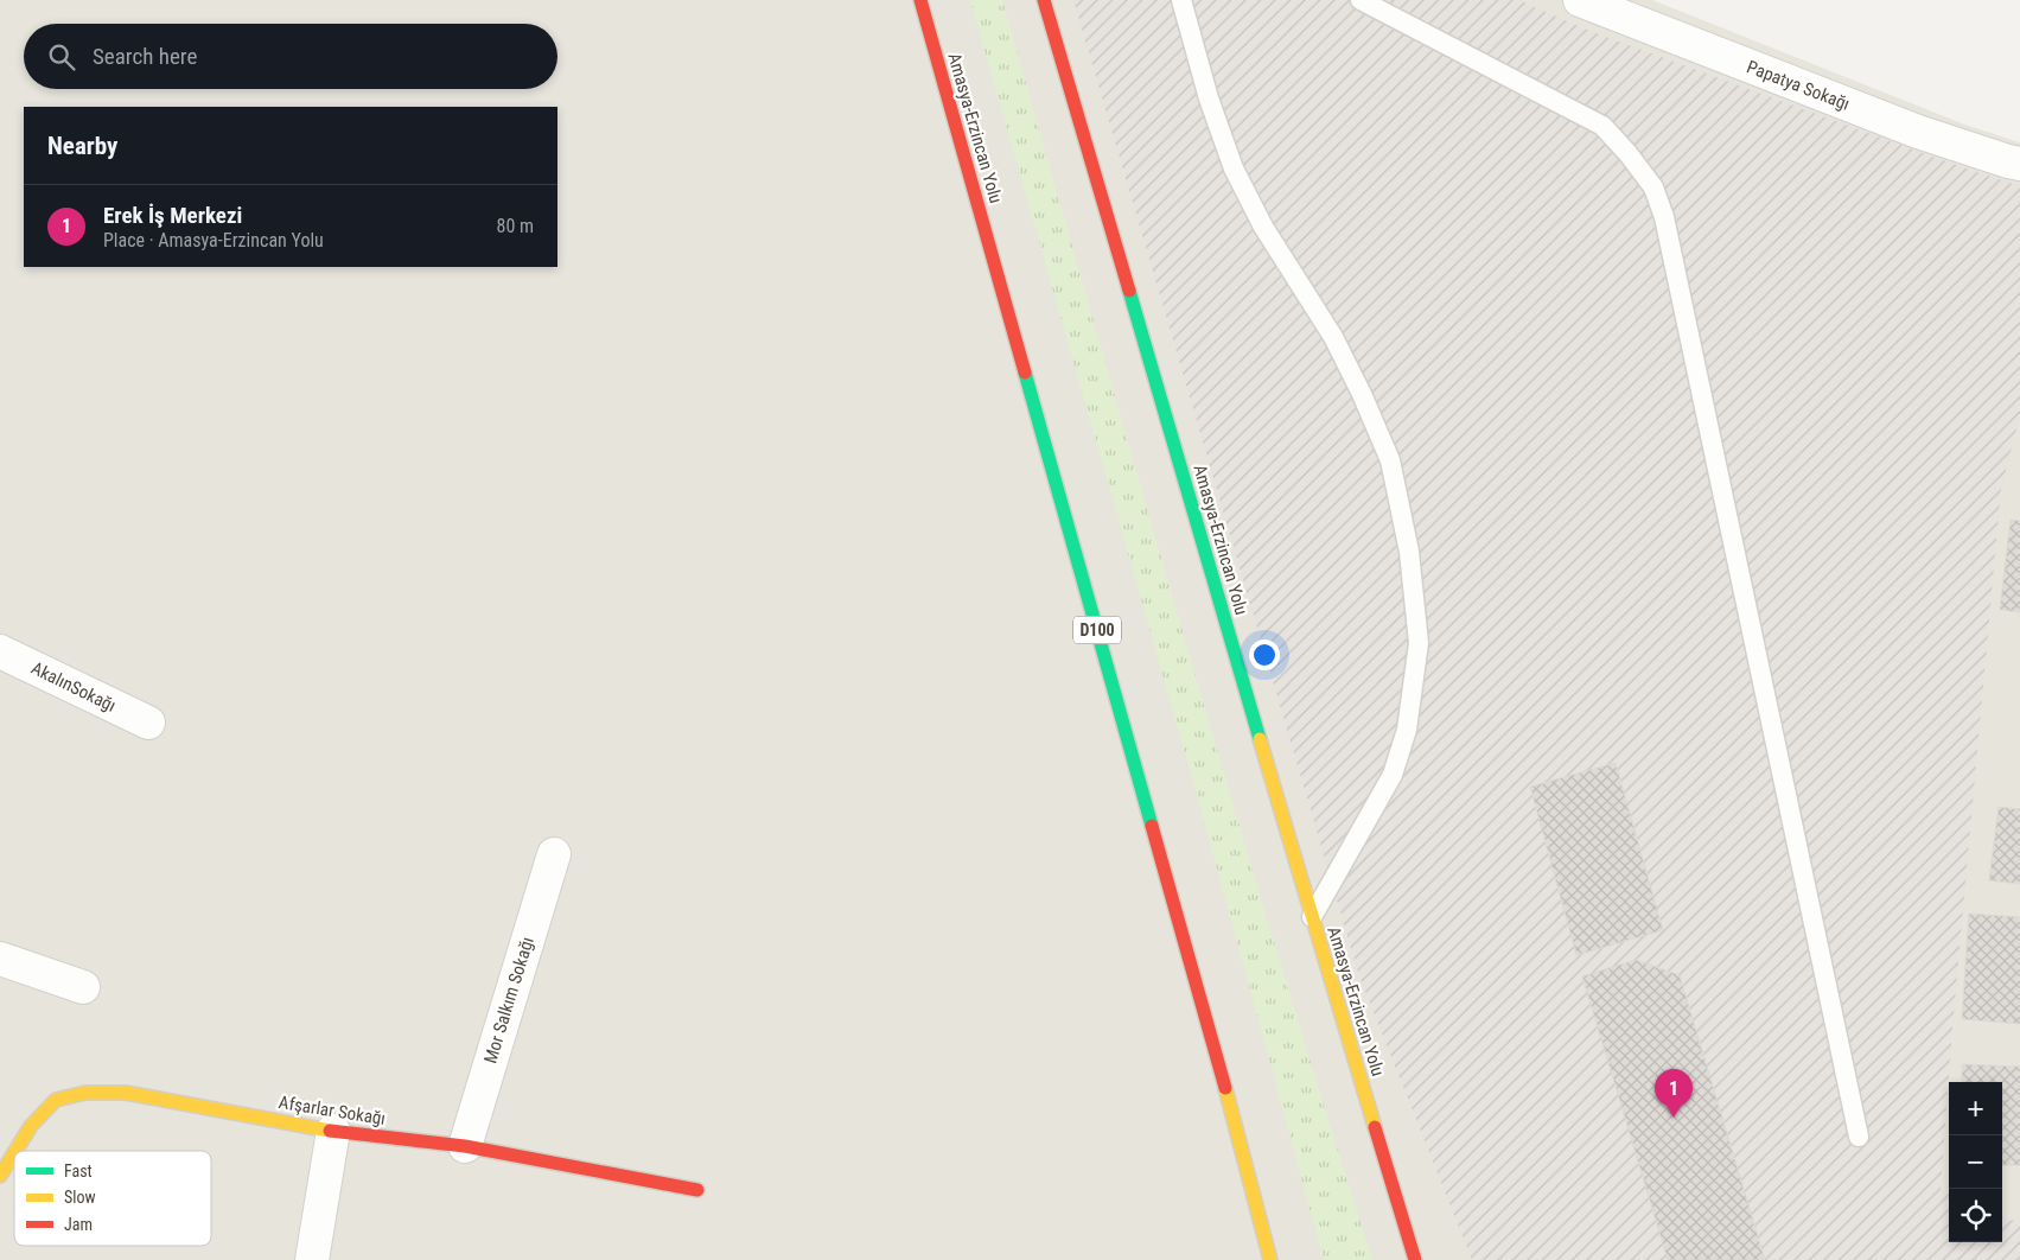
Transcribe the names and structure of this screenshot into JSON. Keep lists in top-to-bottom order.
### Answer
{
  "streets": {
    "main road": ["Amasya-Erzincan Yolu", "D100", "Afşarlar Sokağı"],
    "street": ["Papatya Sokağı", "AkalınSokağı", "Mor Salkım Sokağı"]
  },
  "crossings": [
    ["Mor Salkım Sokağı", "Afşarlar Sokağı"]
  ],
  "legend": ["Fast", "Slow", "Jam"],
  "page": {
    "search": "Search here",
    "heading": "Nearby",
    "list": [
      {
        "mark": "1",
        "name": "Erek İş Merkezi",
        "note": "Place · Amasya-Erzincan Yolu",
        "value": "80 m"
      }
    ],
    "pins": "1",
    "map_buttons": ["+", "−"]
  }
}
